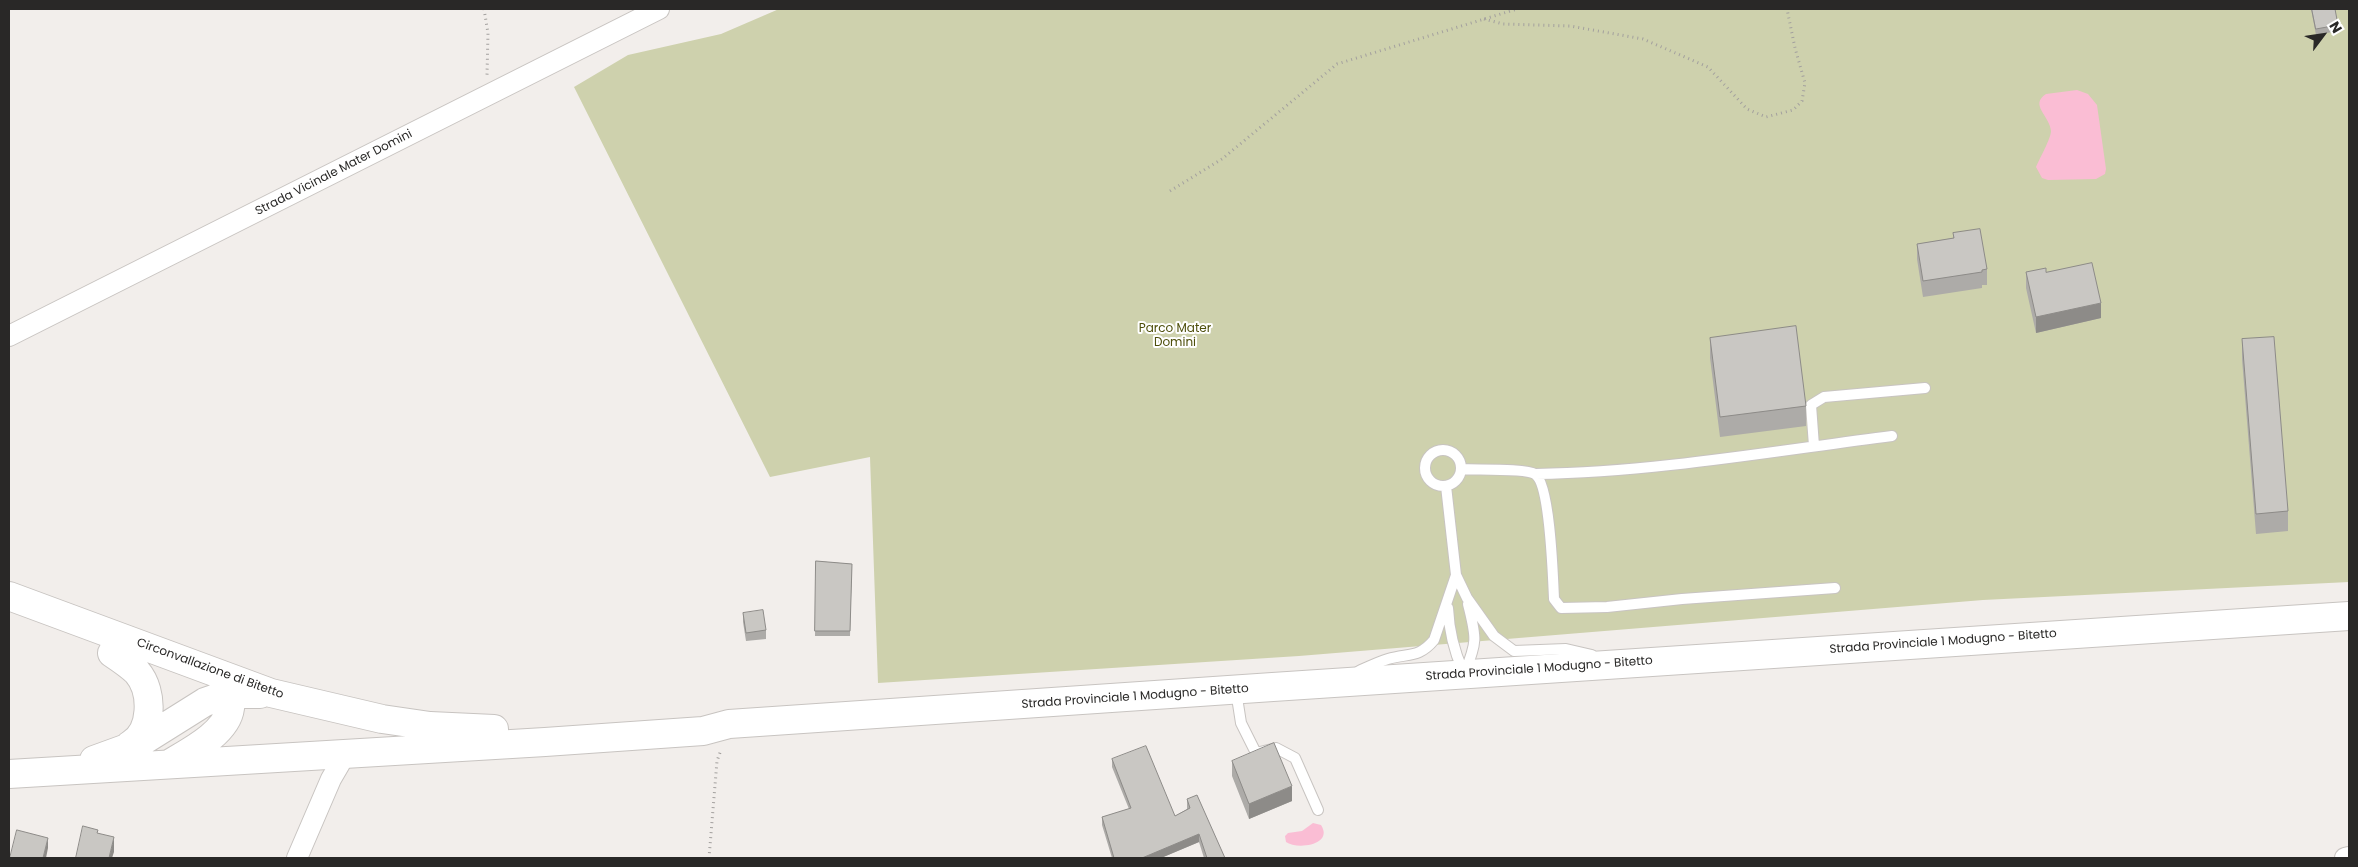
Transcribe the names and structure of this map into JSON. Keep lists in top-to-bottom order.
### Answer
{
  "streets": {
    "main road": ["Strada Provinciale 1 Modugno - Bitetto", "Circonvallazione di Bitetto"],
    "street": ["Strada Vicinale Mater Domini"]
  },
  "crossings": [
    ["Strada Provinciale 1 Modugno - Bitetto", "Circonvallazione di Bitetto"]
  ],
  "parks": ["Parco Mater Domini"],
  "north": "top right"
}
